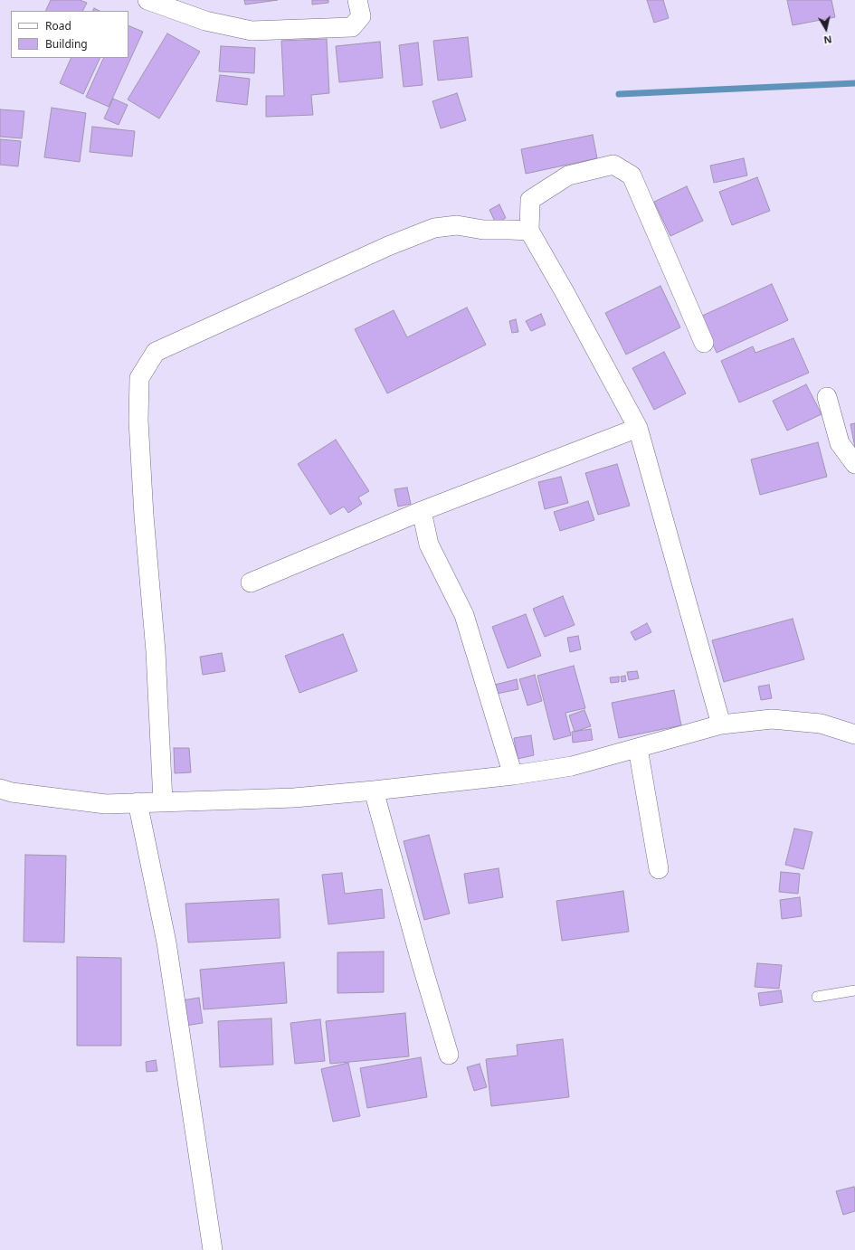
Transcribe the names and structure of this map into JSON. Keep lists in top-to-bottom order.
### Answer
{
  "legend": ["Road", "Building"],
  "north": "bottom"
}
